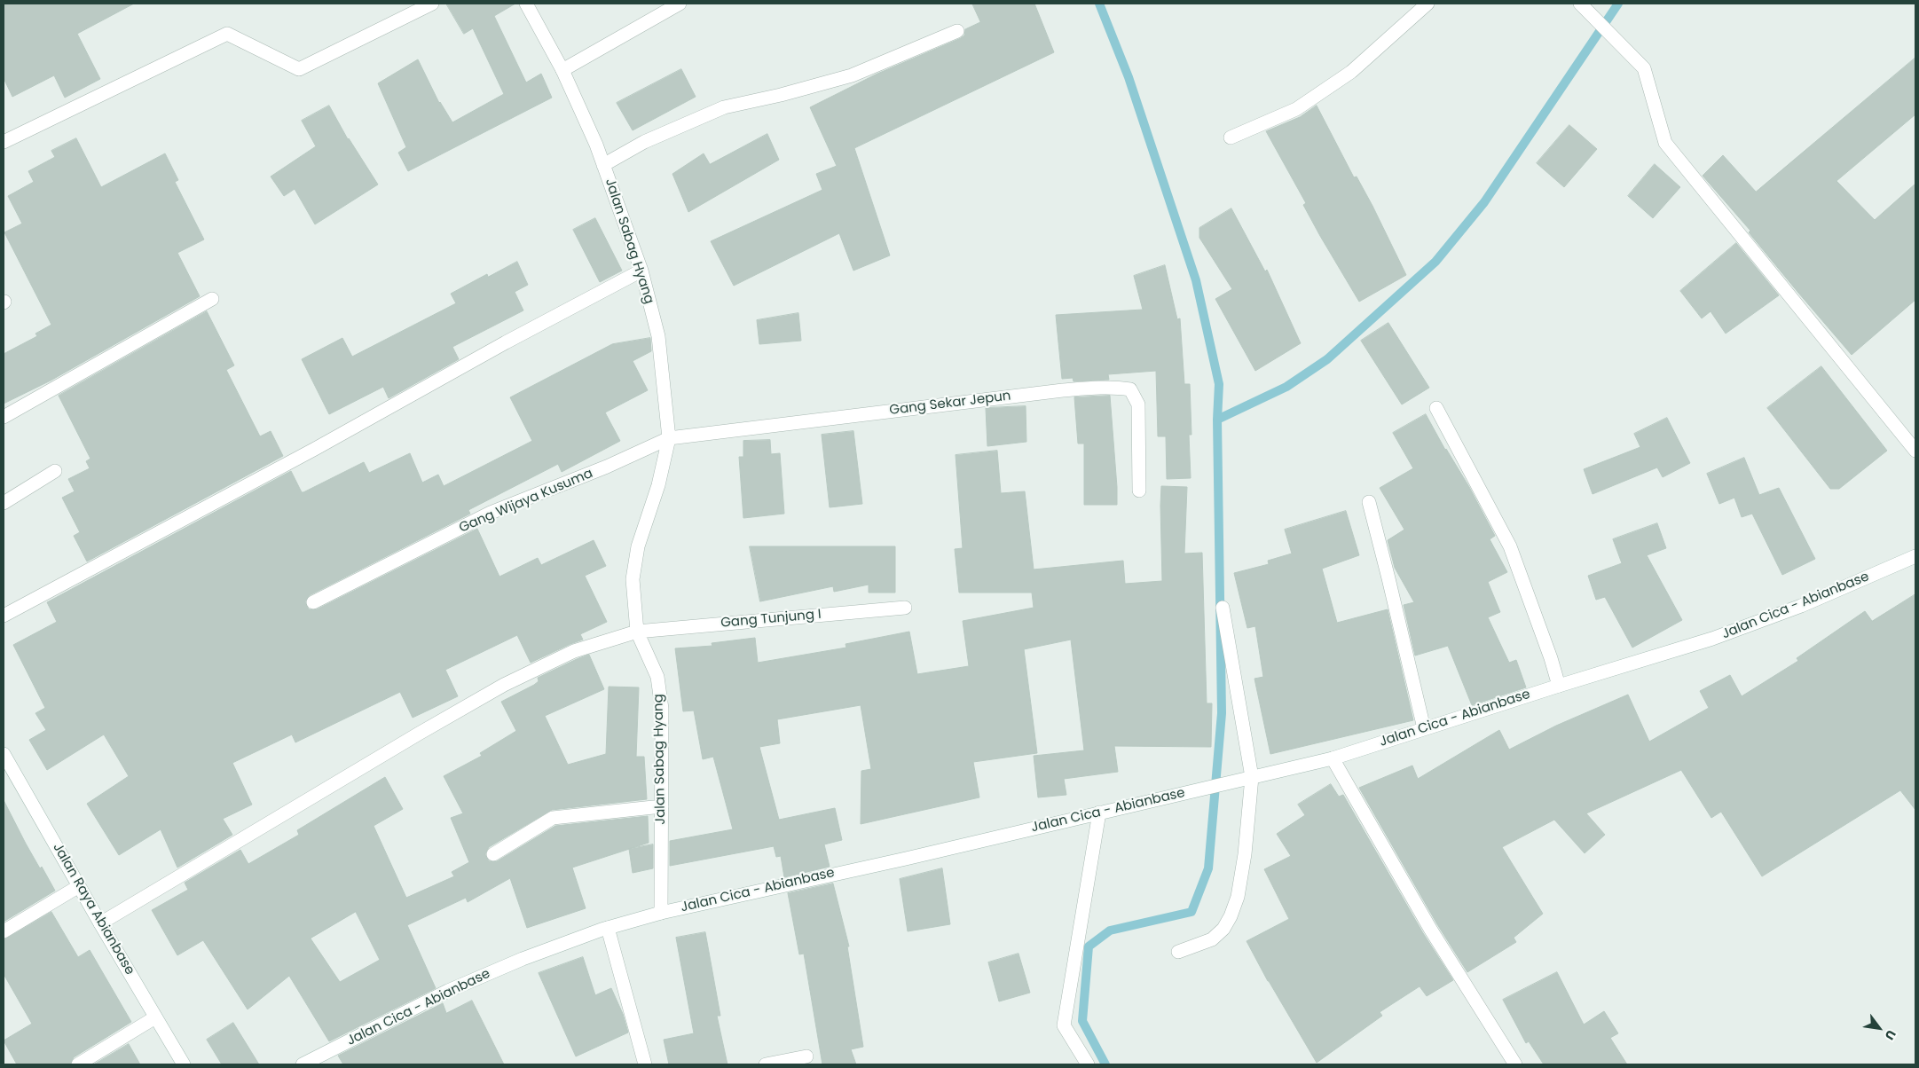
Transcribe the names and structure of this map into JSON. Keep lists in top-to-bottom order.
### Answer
{
  "streets": {
    "street": [
      "Jalan Sabag Hyang",
      "Gang Sekar Jepun",
      "Gang Wijaya Kusuma",
      "Jalan Cica - Abianbase",
      "Gang Tunjung I",
      "Jalan Raya Abianbase"
    ]
  },
  "crossings": [
    ["Jalan Sabag Hyang", "Gang Sekar Jepun"],
    ["Jalan Sabag Hyang", "Gang Wijaya Kusuma"],
    ["Jalan Sabag Hyang", "Jalan Cica - Abianbase"],
    ["Jalan Sabag Hyang", "Gang Tunjung I"],
    ["Gang Sekar Jepun", "Gang Wijaya Kusuma"],
    ["Gang Tunjung I", "Jalan Raya Abianbase"]
  ],
  "north": "bottom right"
}
